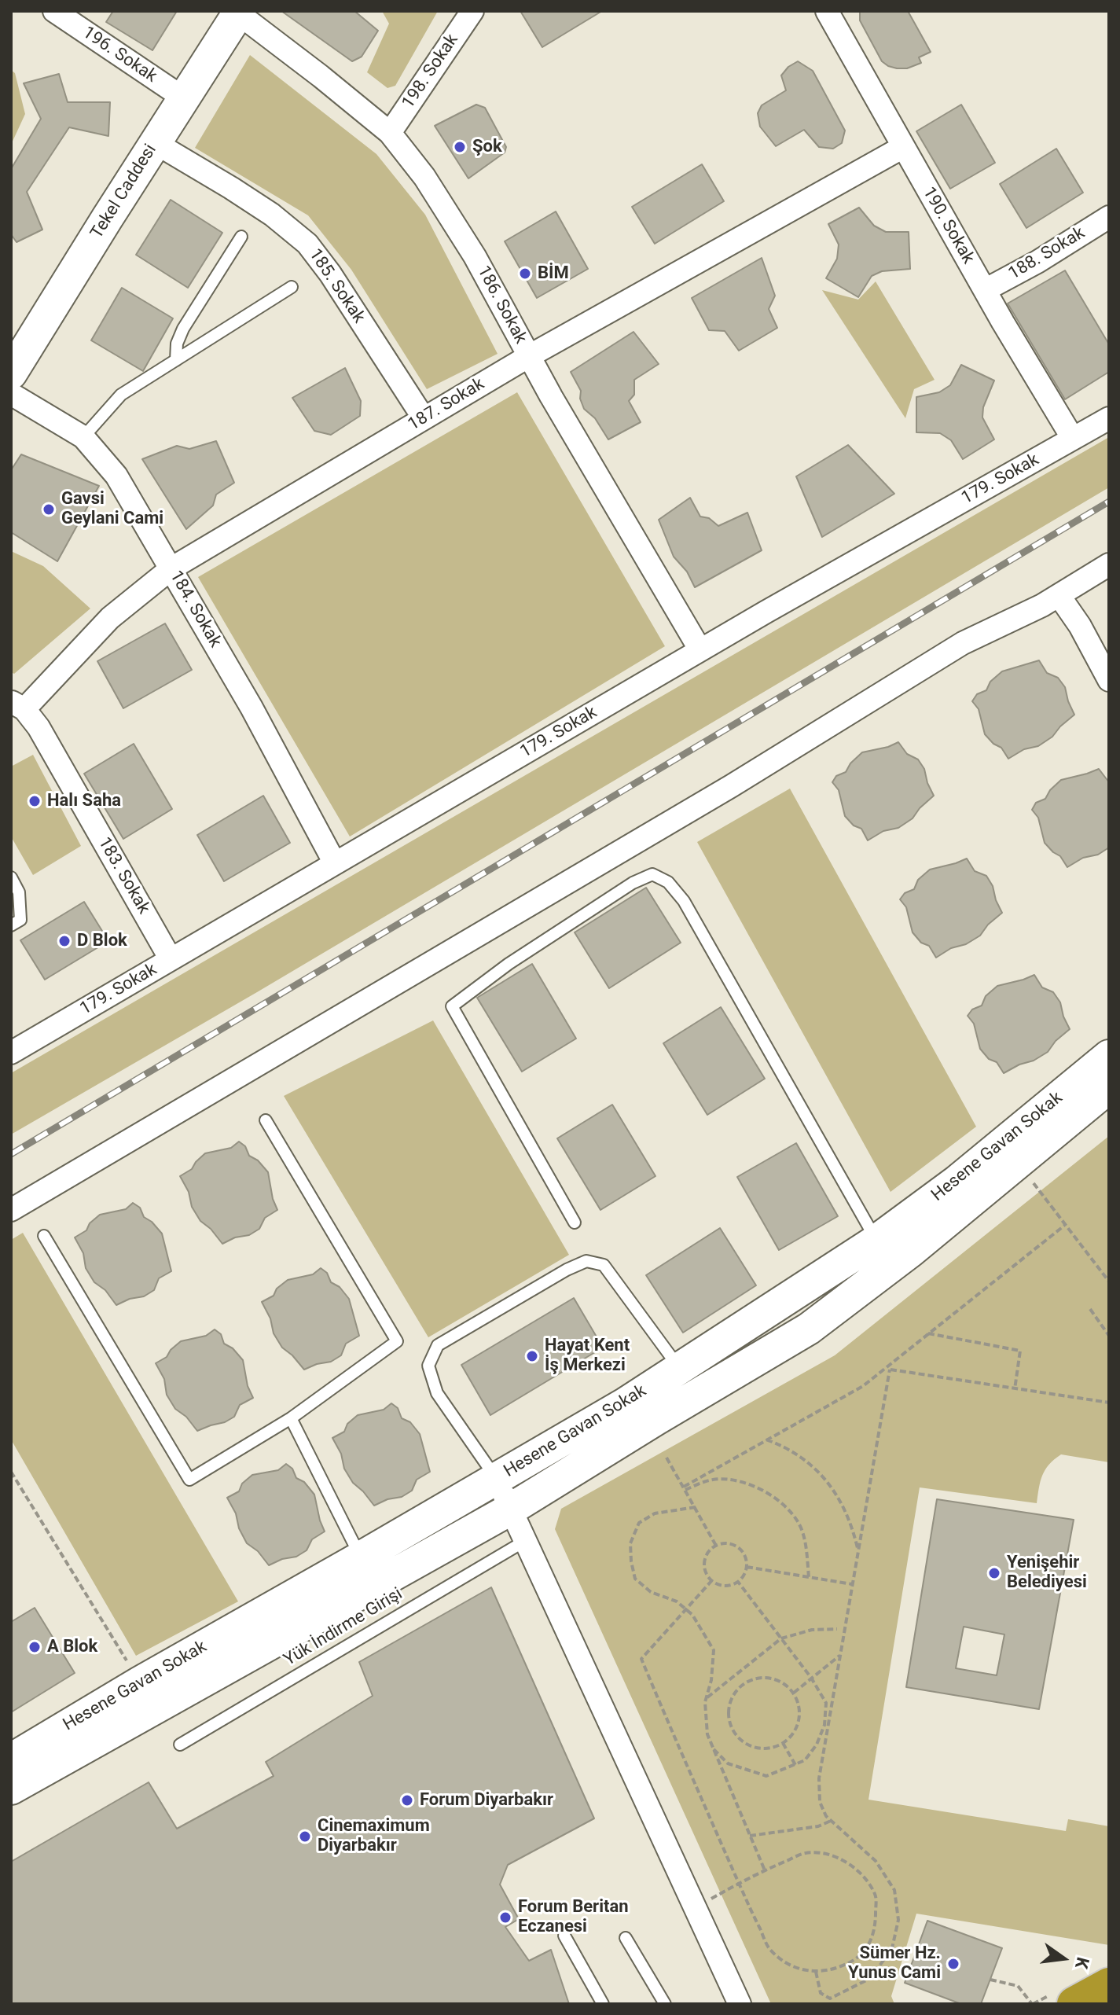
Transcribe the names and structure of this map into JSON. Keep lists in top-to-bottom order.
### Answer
{
  "streets": {
    "street": [
      "196. Sokak",
      "198. Sokak",
      "Tekel Caddesi",
      "190. Sokak",
      "188. Sokak",
      "185. Sokak",
      "186. Sokak",
      "187. Sokak",
      "179. Sokak",
      "184. Sokak",
      "183. Sokak",
      "Hesene Gavan Sokak"
    ],
    "lane": ["Yük İndirme Girişi"]
  },
  "crossings": [
    ["196. Sokak", "Tekel Caddesi"],
    ["198. Sokak", "186. Sokak"],
    ["Tekel Caddesi", "185. Sokak"],
    ["Tekel Caddesi", "186. Sokak"],
    ["190. Sokak", "188. Sokak"],
    ["190. Sokak", "187. Sokak"],
    ["190. Sokak", "179. Sokak"],
    ["185. Sokak", "187. Sokak"],
    ["186. Sokak", "187. Sokak"],
    ["186. Sokak", "179. Sokak"],
    ["187. Sokak", "184. Sokak"],
    ["187. Sokak", "183. Sokak"],
    ["179. Sokak", "184. Sokak"],
    ["179. Sokak", "183. Sokak"]
  ],
  "places": [
    "Şok",
    "BİM",
    "Gavsi Geylani Cami",
    "Halı Saha",
    "D Blok",
    "Hayat Kent İş Merkezi",
    "Yenişehir Belediyesi",
    "A Blok",
    "Forum Diyarbakır",
    "Cinemaximum Diyarbakır",
    "Forum Beritan Eczanesi",
    "Sümer Hz. Yunus Cami"
  ],
  "north": "right"
}
